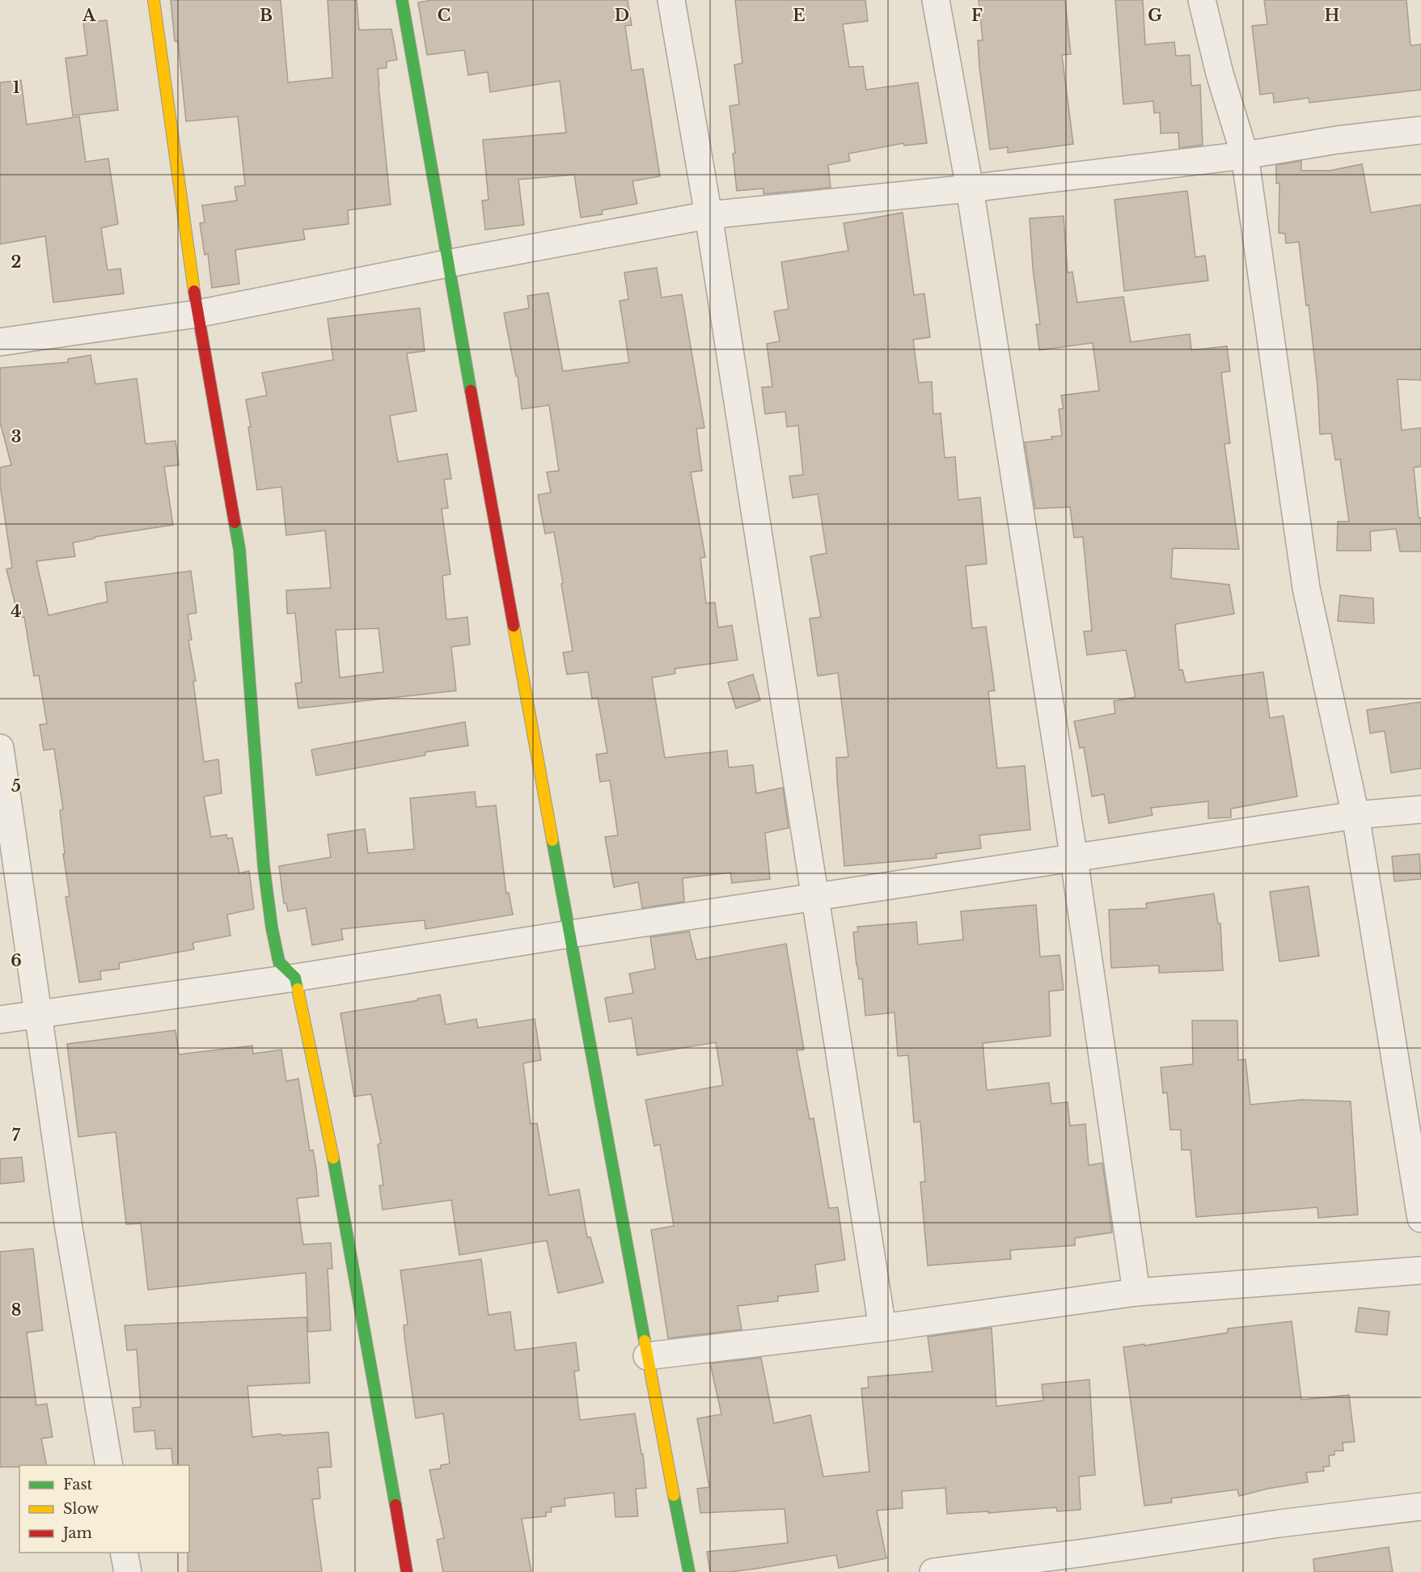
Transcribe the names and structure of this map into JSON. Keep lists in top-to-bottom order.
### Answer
{
  "legend": ["Fast", "Slow", "Jam"],
  "grid": {
    "columns": [
      "A",
      "B",
      "C",
      "D",
      "E",
      "F",
      "G",
      "H"
    ],
    "rows": [
      "1",
      "2",
      "3",
      "4",
      "5",
      "6",
      "7",
      "8"
    ]
  }
}
